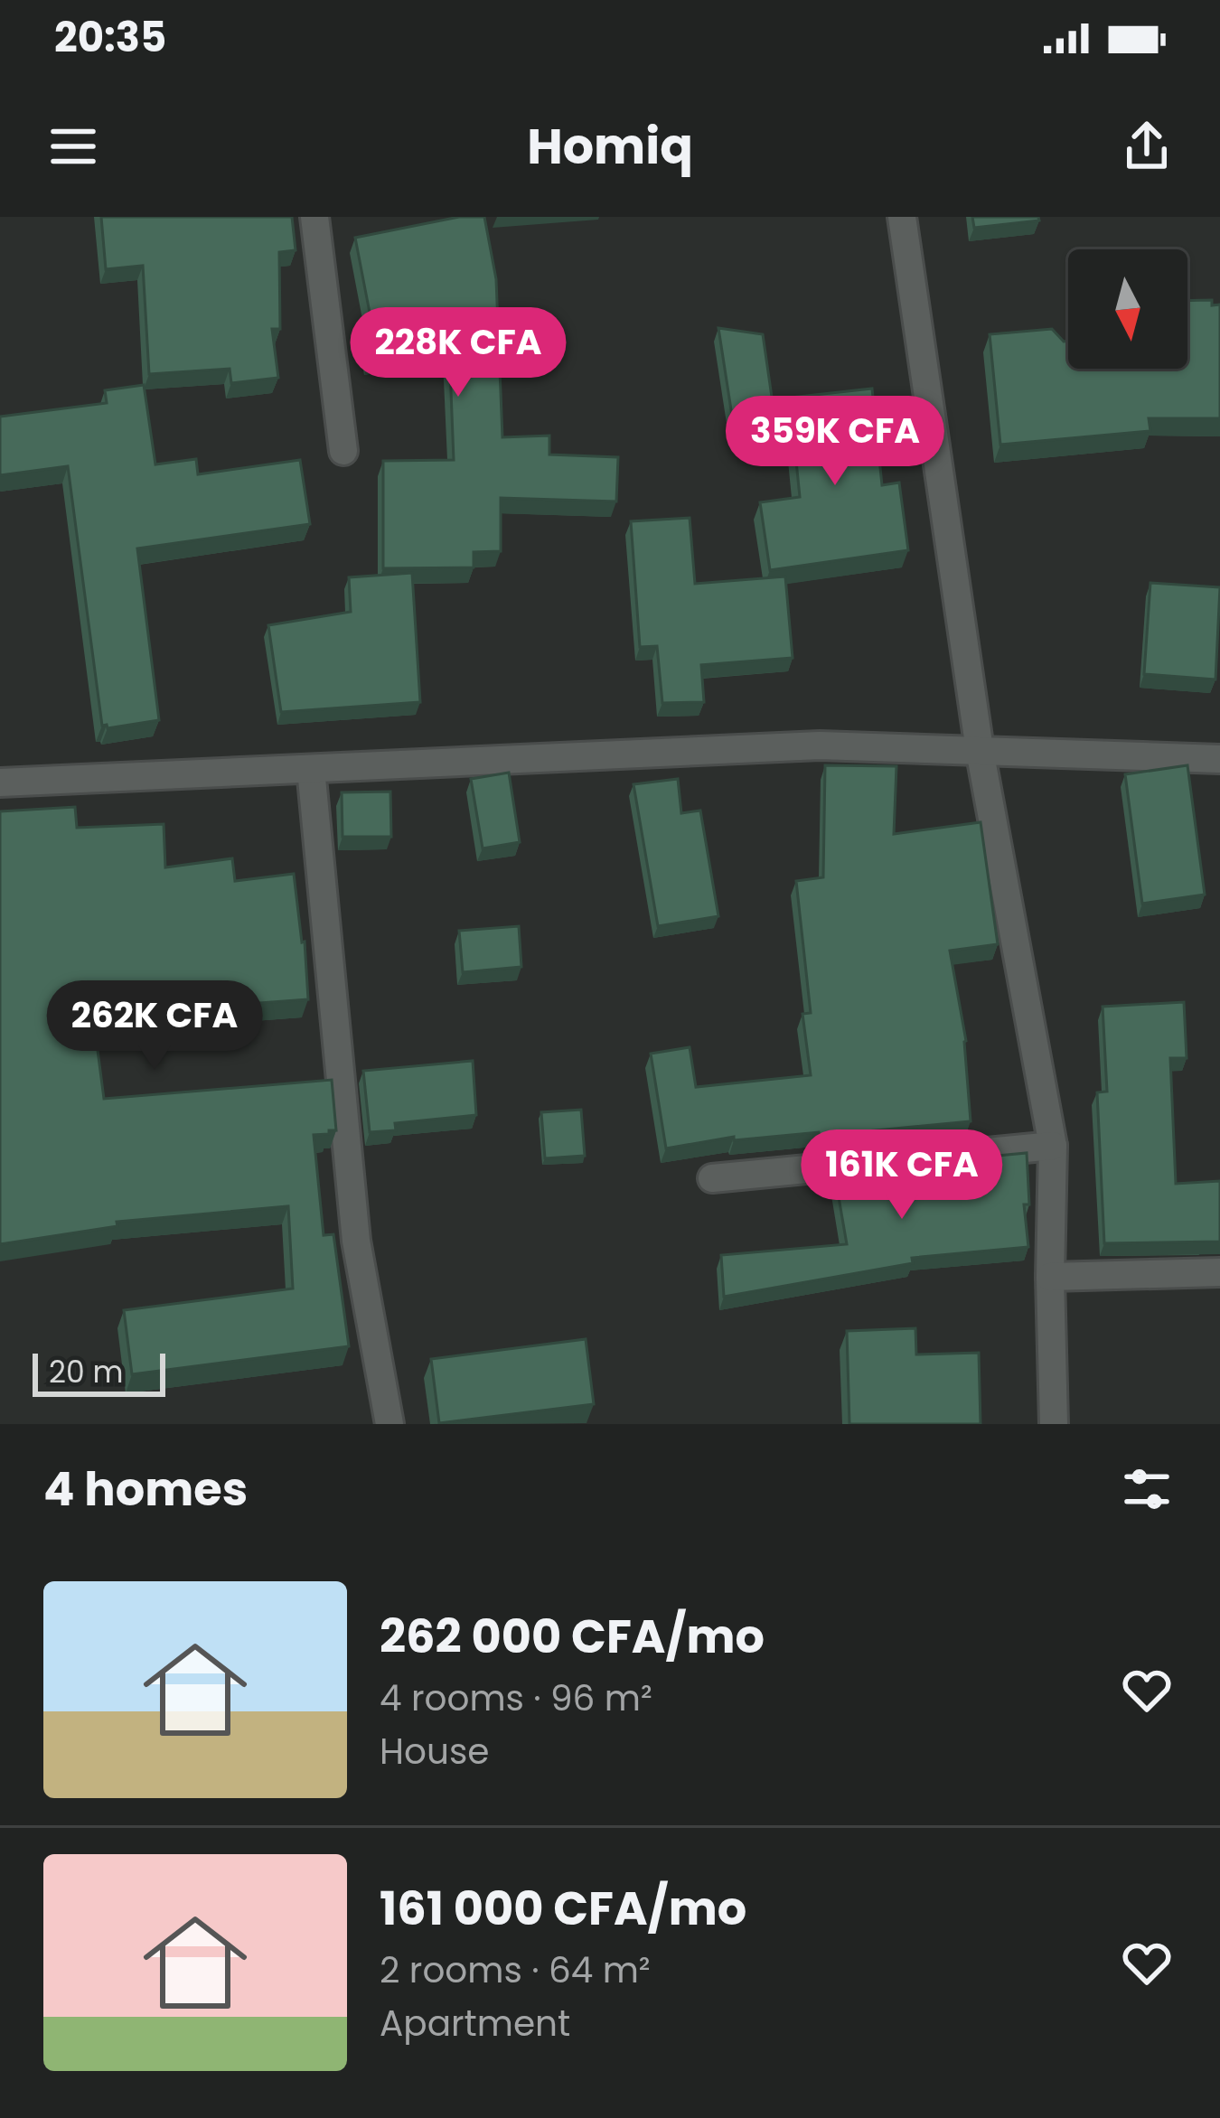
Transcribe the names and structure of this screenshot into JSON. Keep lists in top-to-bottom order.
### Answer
{
  "scale_bar": "20 m",
  "north": "bottom",
  "page": {
    "status": "20:35",
    "header": "Homiq",
    "price": [
      "228K CFA",
      "359K CFA",
      "262K CFA",
      "161K CFA"
    ],
    "scale": "20 m",
    "heading": "4 homes",
    "list": [
      {
        "name": "262 000 CFA/mo",
        "note": "4 rooms · 96 m² · House"
      },
      {
        "name": "161 000 CFA/mo",
        "note": "2 rooms · 64 m² · Apartment"
      }
    ]
  }
}
